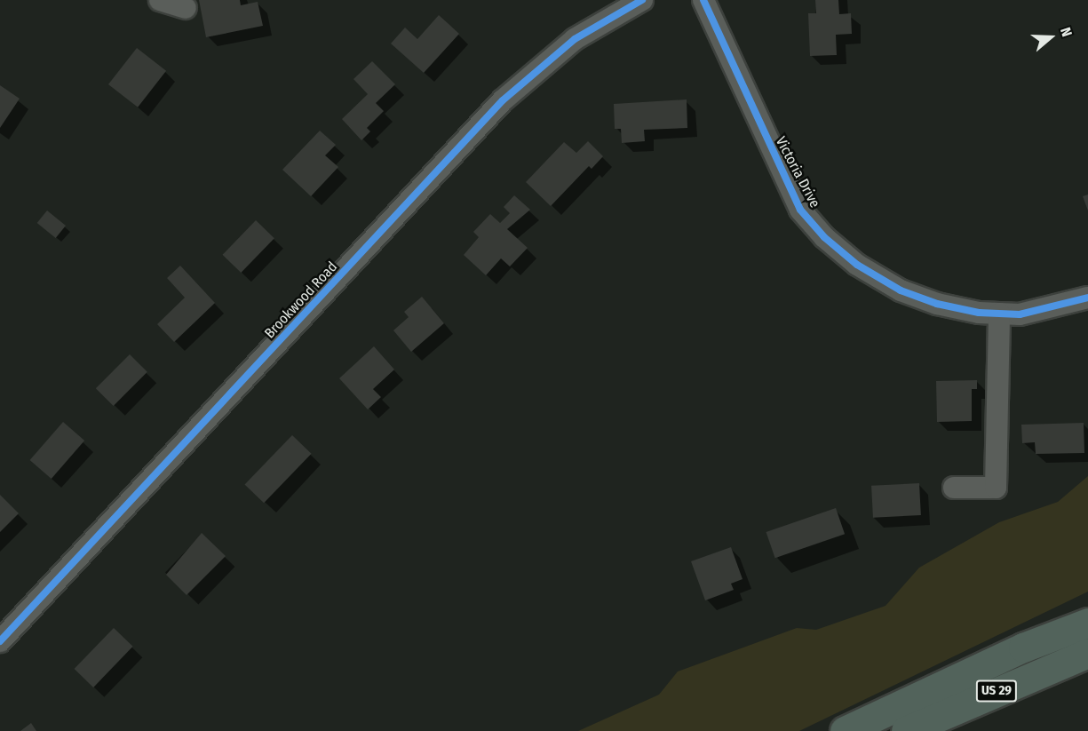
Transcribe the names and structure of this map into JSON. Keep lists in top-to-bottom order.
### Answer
{
  "streets": {
    "highway": ["US 29"],
    "street": ["Victoria Drive", "Brookwood Road"]
  },
  "north": "right"
}
